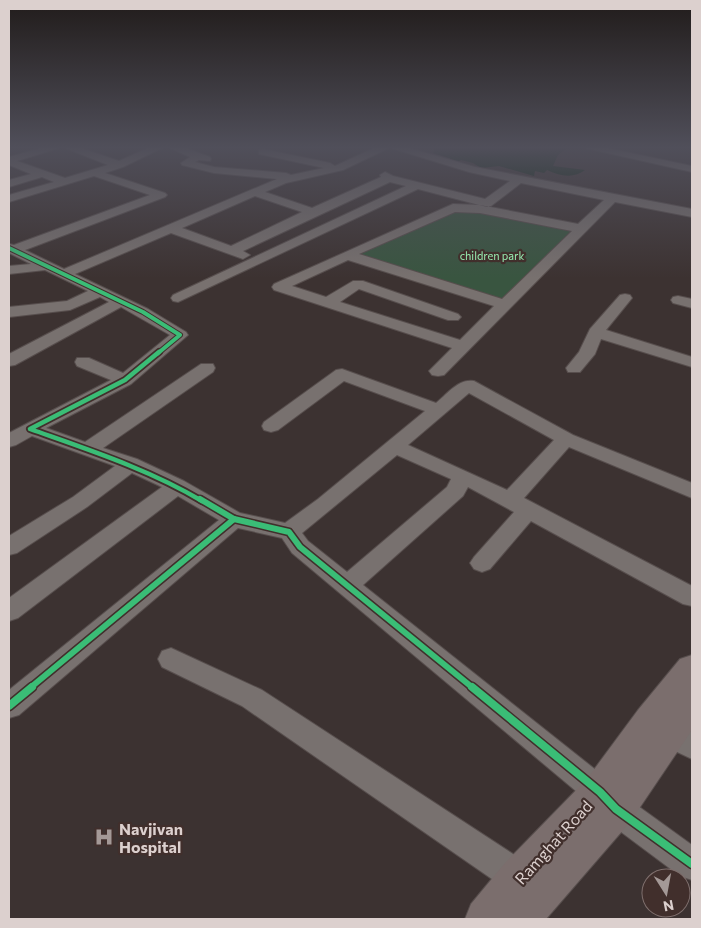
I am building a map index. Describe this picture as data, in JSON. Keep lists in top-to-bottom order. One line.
{"streets":{"main road":["Ramghat Road"]},"parks":["children park"],"places":{"hospital":["Navjivan Hospital"]},"north":"bottom"}
